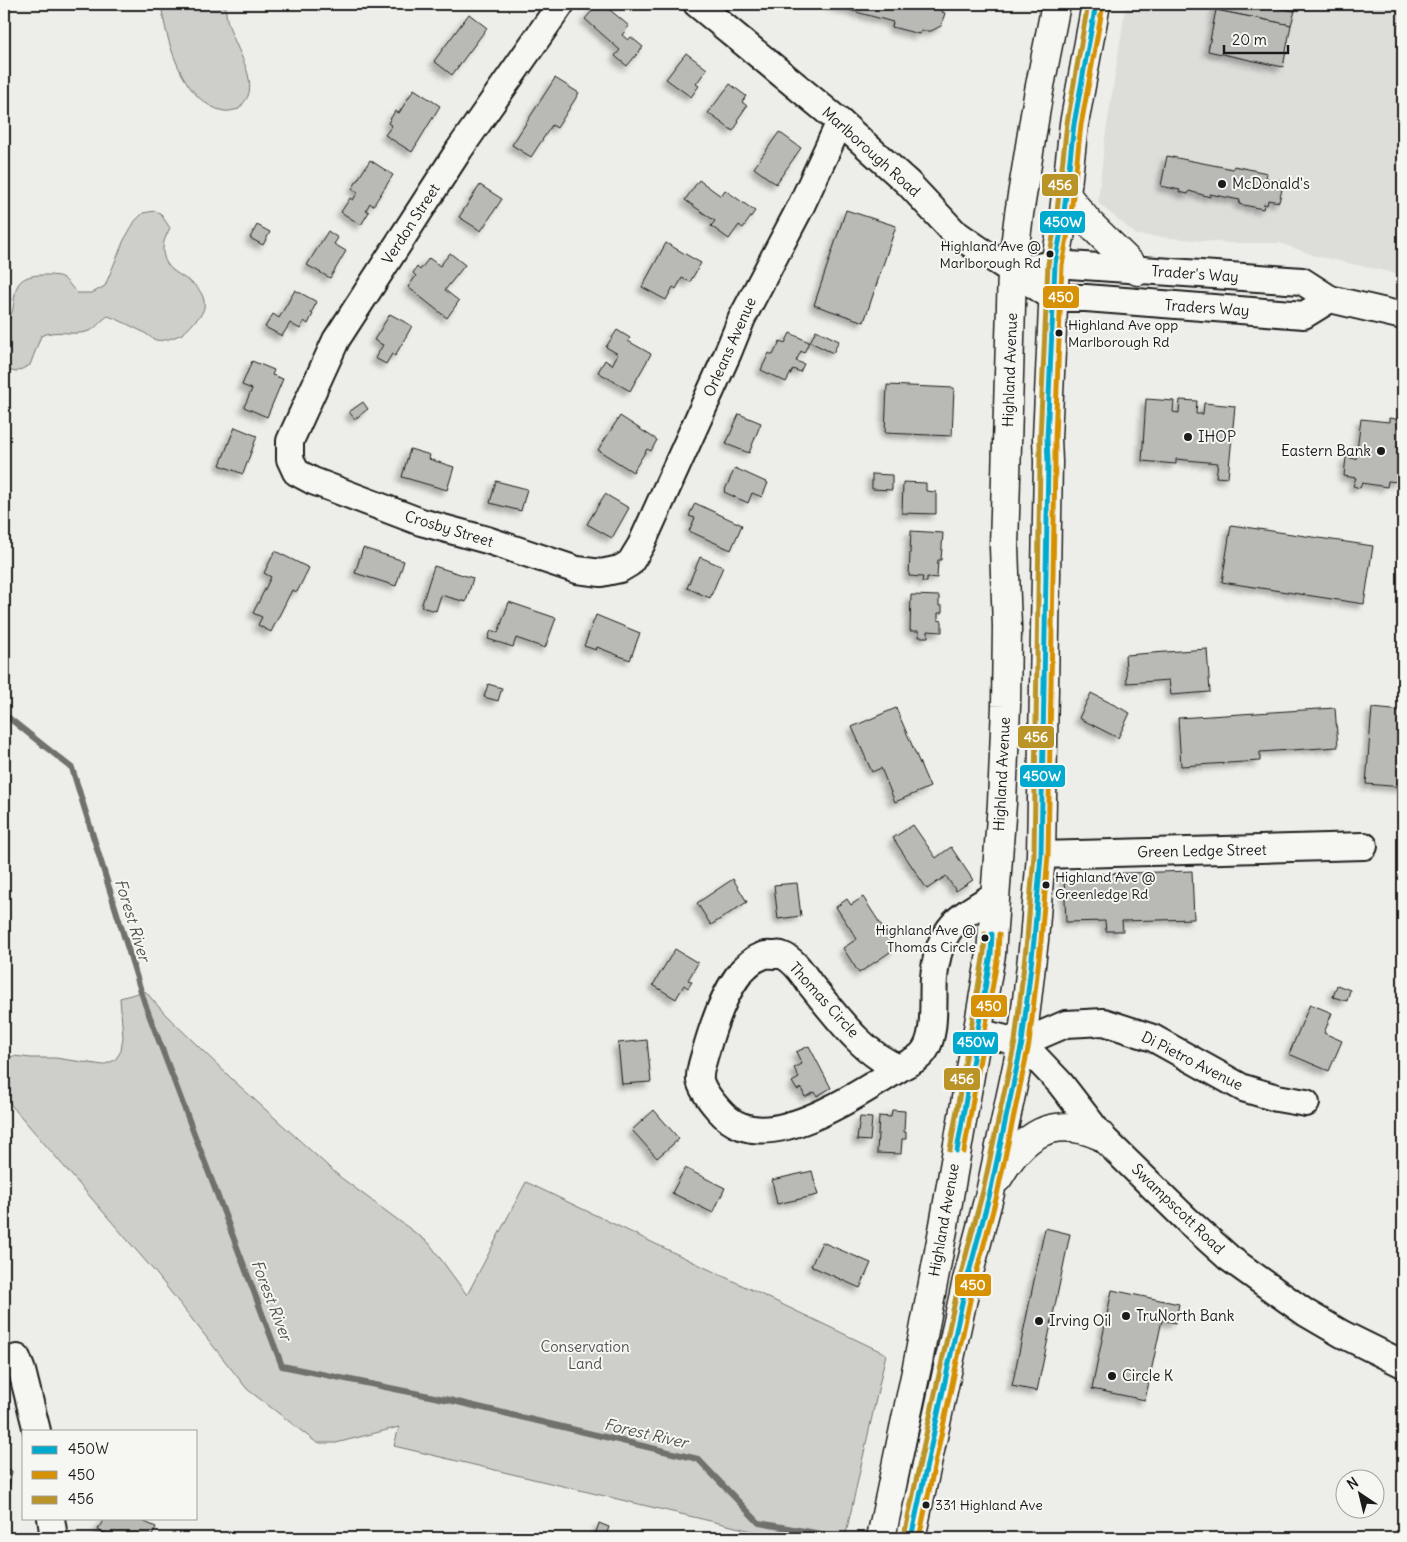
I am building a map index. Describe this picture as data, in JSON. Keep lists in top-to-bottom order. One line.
{"streets":{"main road":["Highland Avenue"],"street":["Marlborough Road","Verdon Street","Trader's Way","Traders Way","Orleans Avenue","Crosby Street","Green Ledge Street","Thomas Circle","Di Pietro Avenue","Swampscott Road"]},"crossings":[["Marlborough Road","Orleans Avenue"],["Marlborough Road","Highland Avenue"],["Verdon Street","Crosby Street"],["Trader's Way","Traders Way"],["Orleans Avenue","Crosby Street"],["Highland Avenue","Thomas Circle"],["Di Pietro Avenue","Swampscott Road"]],"water":["Forest River"],"parks":["Conservation Land"],"places":["McDonald's","Highland Ave @ Marlborough Rd","Highland Ave opp Marlborough Rd","IHOP","Eastern Bank","Highland Ave @ Greenledge Rd","Highland Ave @ Thomas Circle","TruNorth Bank","Irving Oil","Circle K","331 Highland Ave"],"lines":["transit line 450W","transit line 456","transit line 450"],"legend":["450W","450","456"],"scale_bar":"20 m","north":"top left"}
